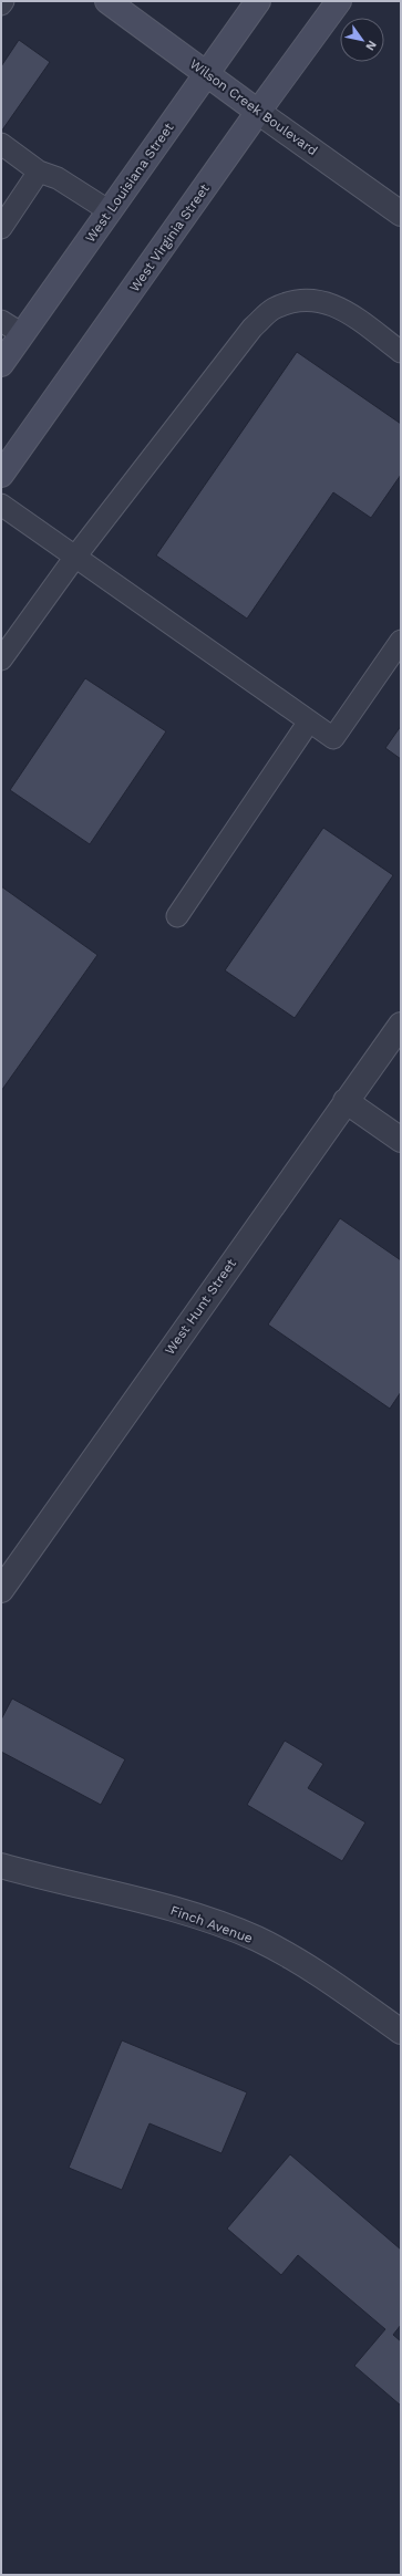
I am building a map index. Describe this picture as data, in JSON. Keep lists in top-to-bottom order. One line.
{"streets":{"main road":["Wilson Creek Boulevard","West Louisiana Street","West Virginia Street"],"street":["West Hunt Street","Finch Avenue"]},"crossings":[["Wilson Creek Boulevard","West Louisiana Street"],["Wilson Creek Boulevard","West Virginia Street"]],"north":"bottom right"}
